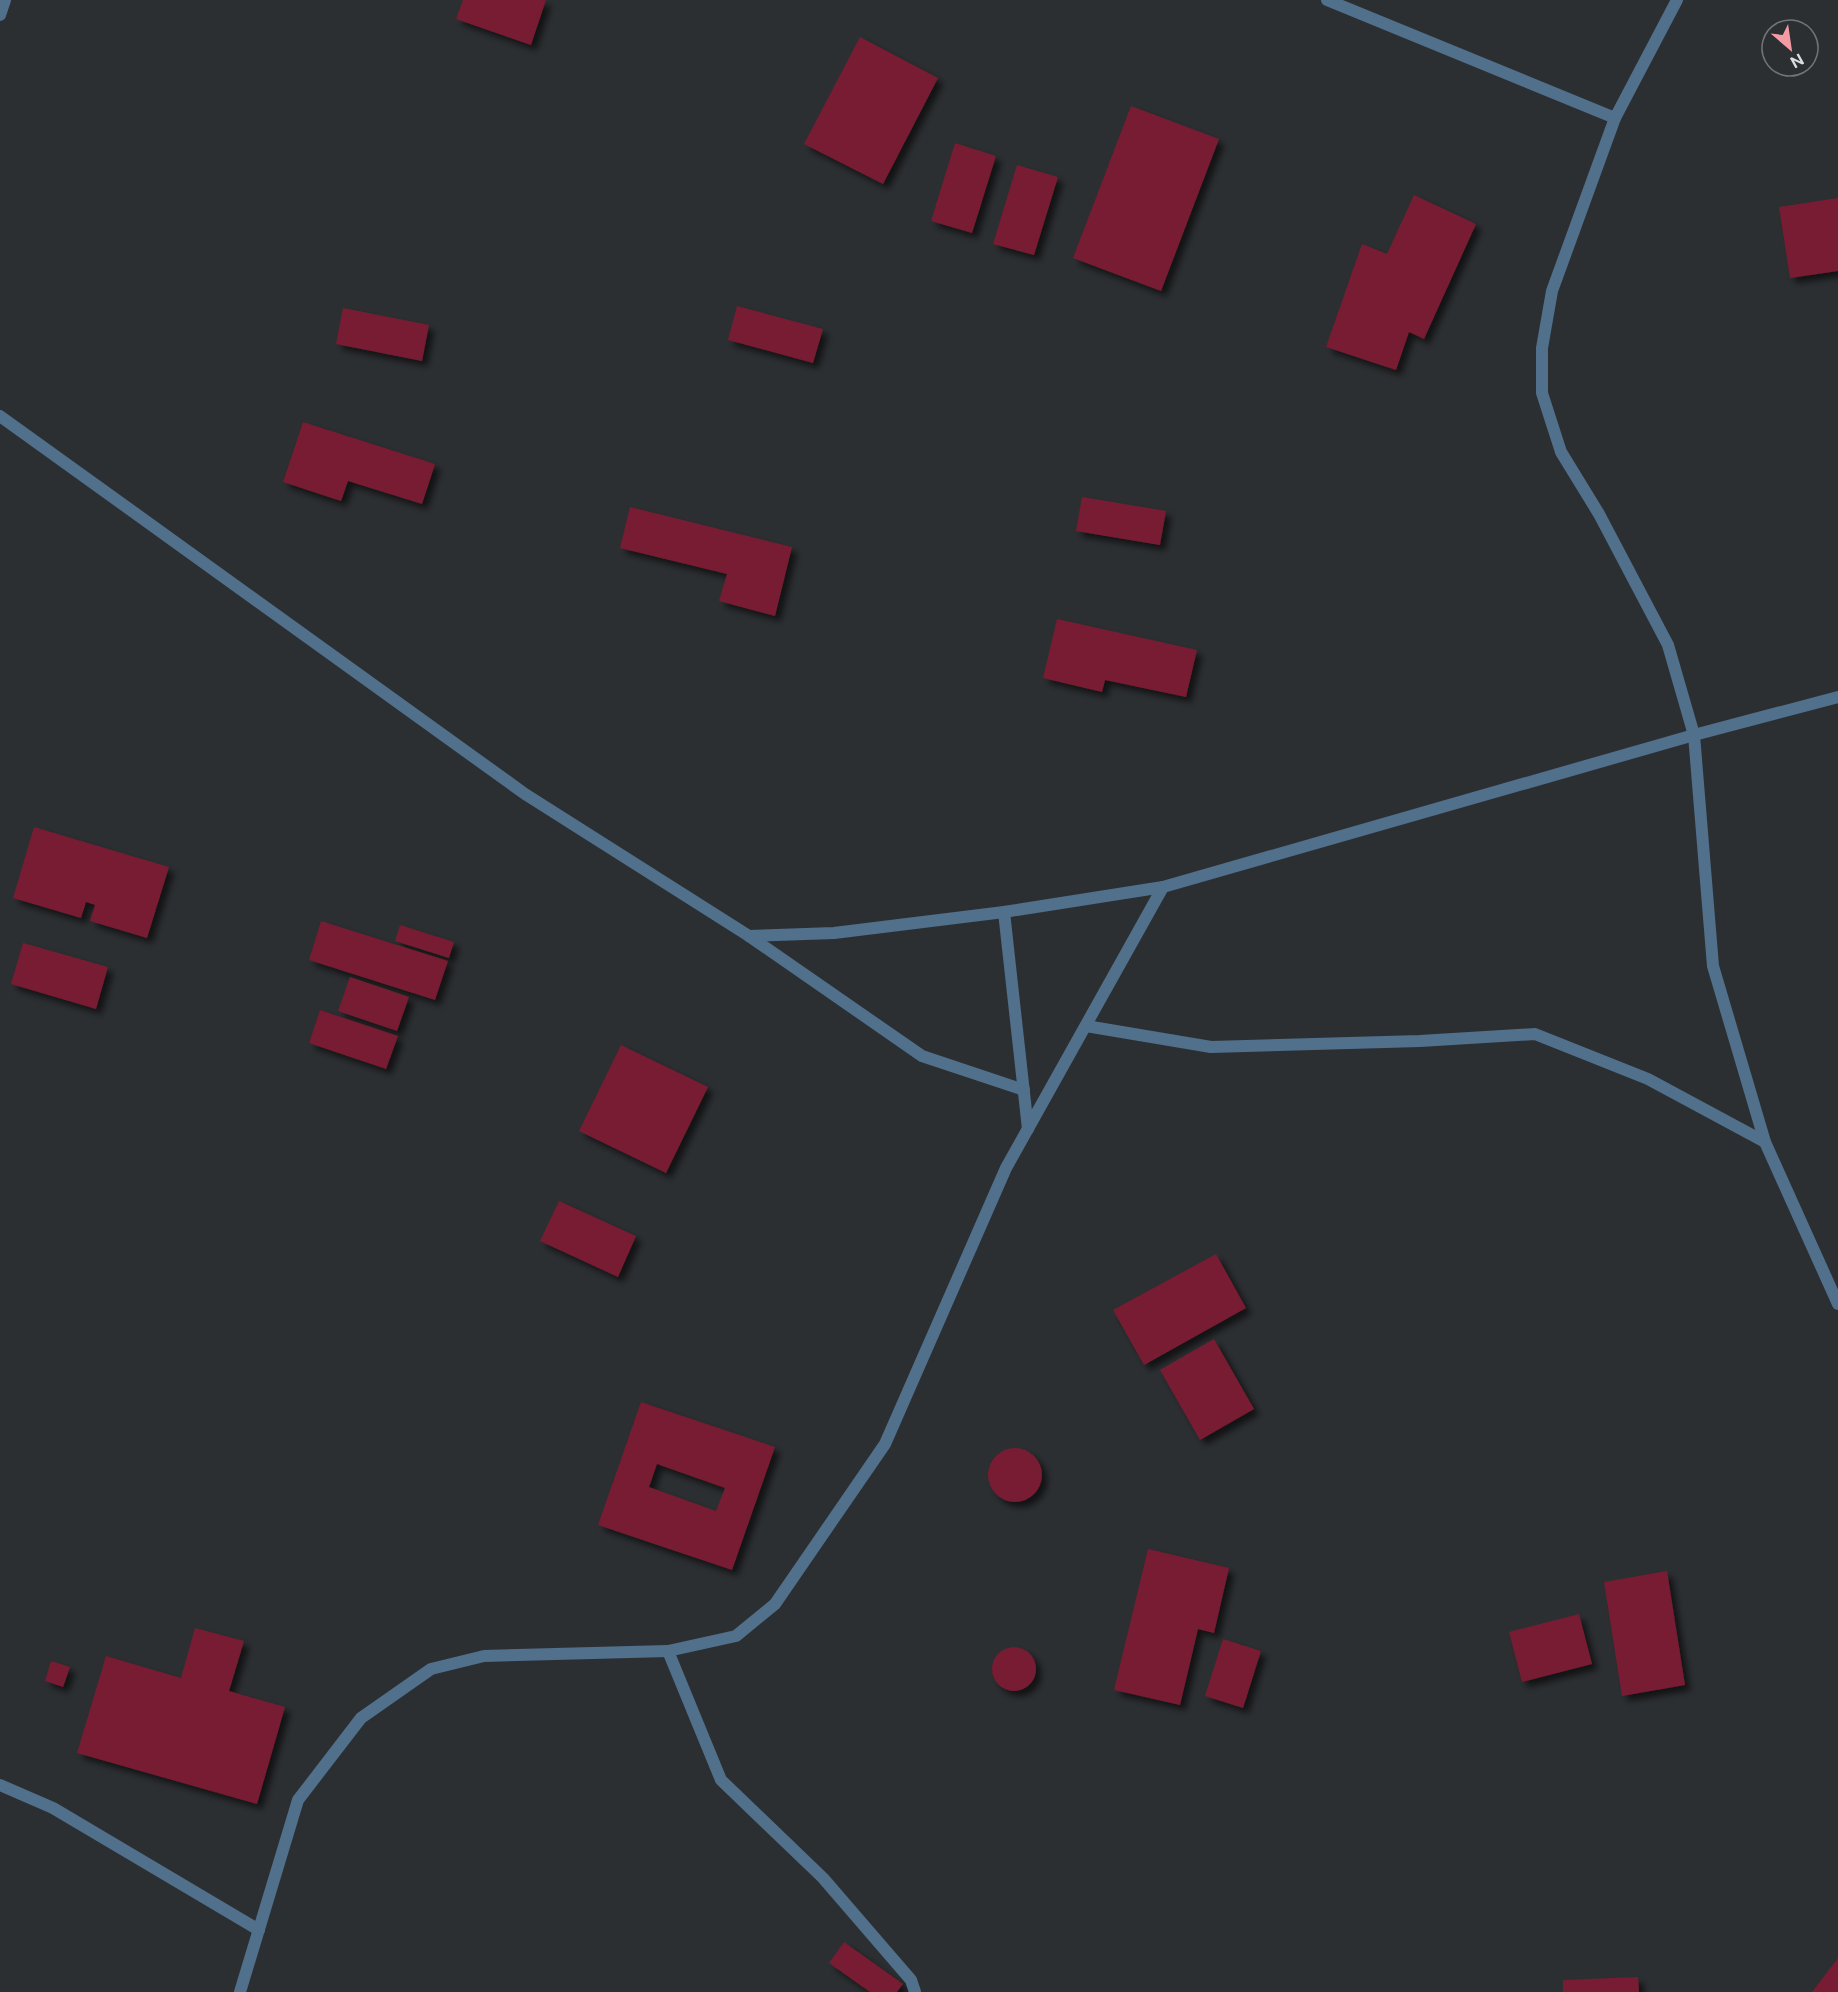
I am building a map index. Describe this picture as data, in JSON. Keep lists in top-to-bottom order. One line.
{"north":"bottom right"}
